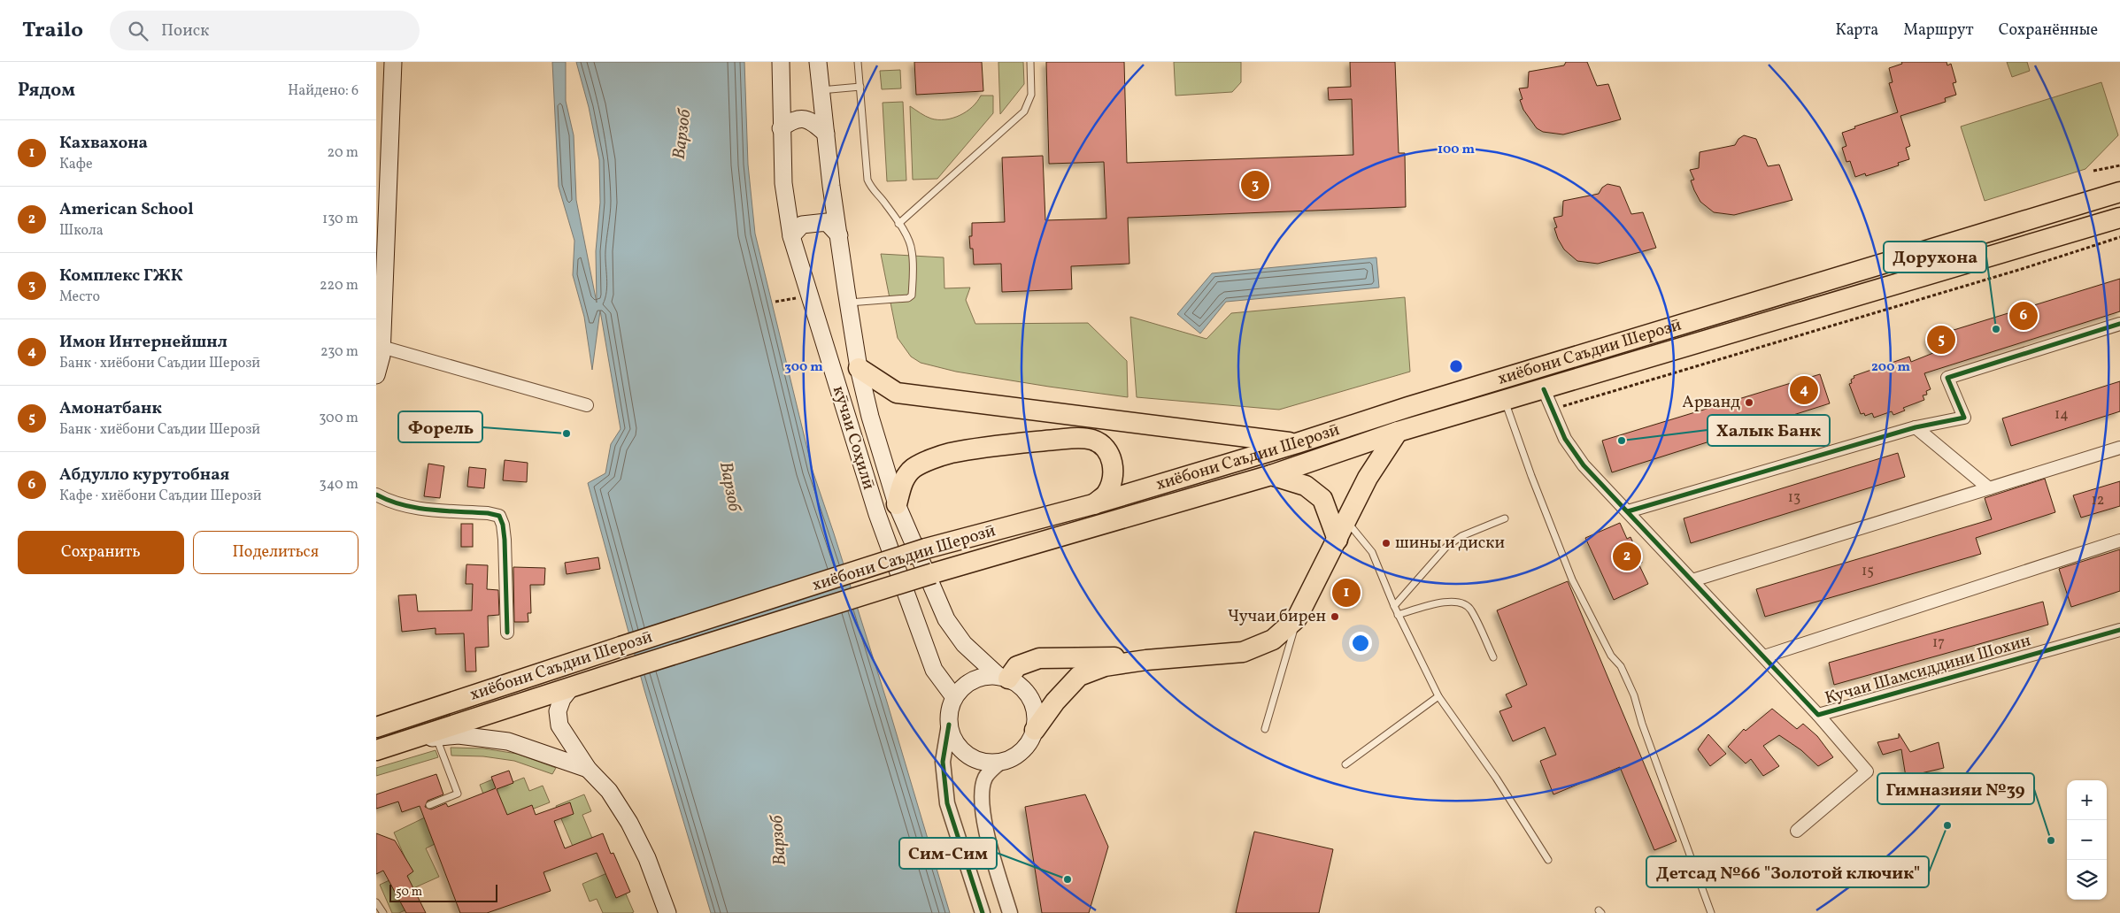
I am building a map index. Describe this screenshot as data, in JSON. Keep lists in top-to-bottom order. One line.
{"streets":{"highway":["хиёбони Саъдии Шерозӣ"],"main road":["кӯчаи Соҳилӣ"],"street":["Кучаи Шамсиддини Шохин"]},"crossings":[["хиёбони Саъдии Шерозӣ","Кучаи Шамсиддини Шохин"]],"water":["Варзоб"],"places":["Дорухона","Арванд","Форель","Халык Банк","шины и диски","Чучаи бирен","Детсад №66 \"Золотой ключик\"","Гимназияи №39","Сим-Сим"],"house_numbers":["14","13","12","15","17"],"scale_bar":"50 m","page":{"header":"Trailo","search":"Поиск","nav":["Карта","Маршрут","Сохранённые"],"heading":["Рядом","Найдено: 6"],"list":[{"mark":"1","name":"Кахвахона","note":"Кафе","value":"20 m"},{"mark":"2","name":"American School","note":"Школа","value":"130 m"},{"mark":"3","name":"Комплекс ГЖК","note":"Место","value":"220 m"},{"mark":"4","name":"Имон Интернейшнл","note":"Банк · хиёбони Саъдии Шерозӣ","value":"230 m"},{"mark":"5","name":"Амонатбанк","note":"Банк · хиёбони Саъдии Шерозӣ","value":"300 m"},{"mark":"6","name":"Абдулло курутобная","note":"Кафе · хиёбони Саъдии Шерозӣ","value":"340 m"}],"pins":["3","6","5","4","2","1"],"buttons":["Сохранить","Поделиться"],"map_buttons":["+","−"],"scale":"50 m"},"rings":["100 m","200 m","300 m"]}
